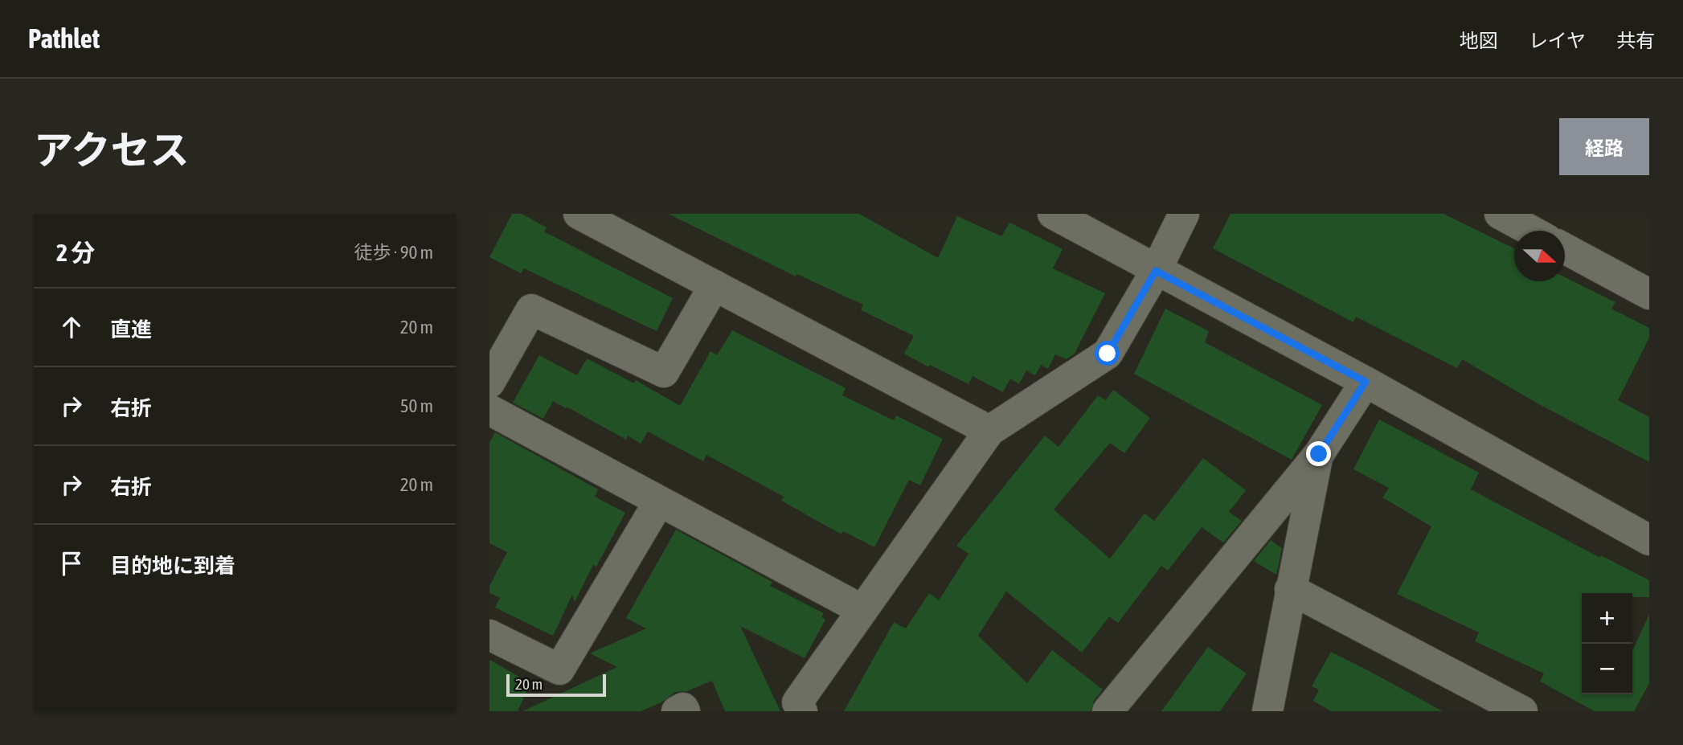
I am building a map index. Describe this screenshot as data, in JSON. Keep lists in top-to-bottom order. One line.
{"scale_bar":"20 m","north":"right","page":{"header":"Pathlet","nav":["地図","レイヤ","共有"],"title":"アクセス","buttons":"経路","heading":["2 分","徒歩 · 90 m"],"list":[["直進","20 m"],["右折","50 m"],["右折","20 m"],"目的地に到着"],"map_buttons":["+","−"],"scale":"20 m"}}
